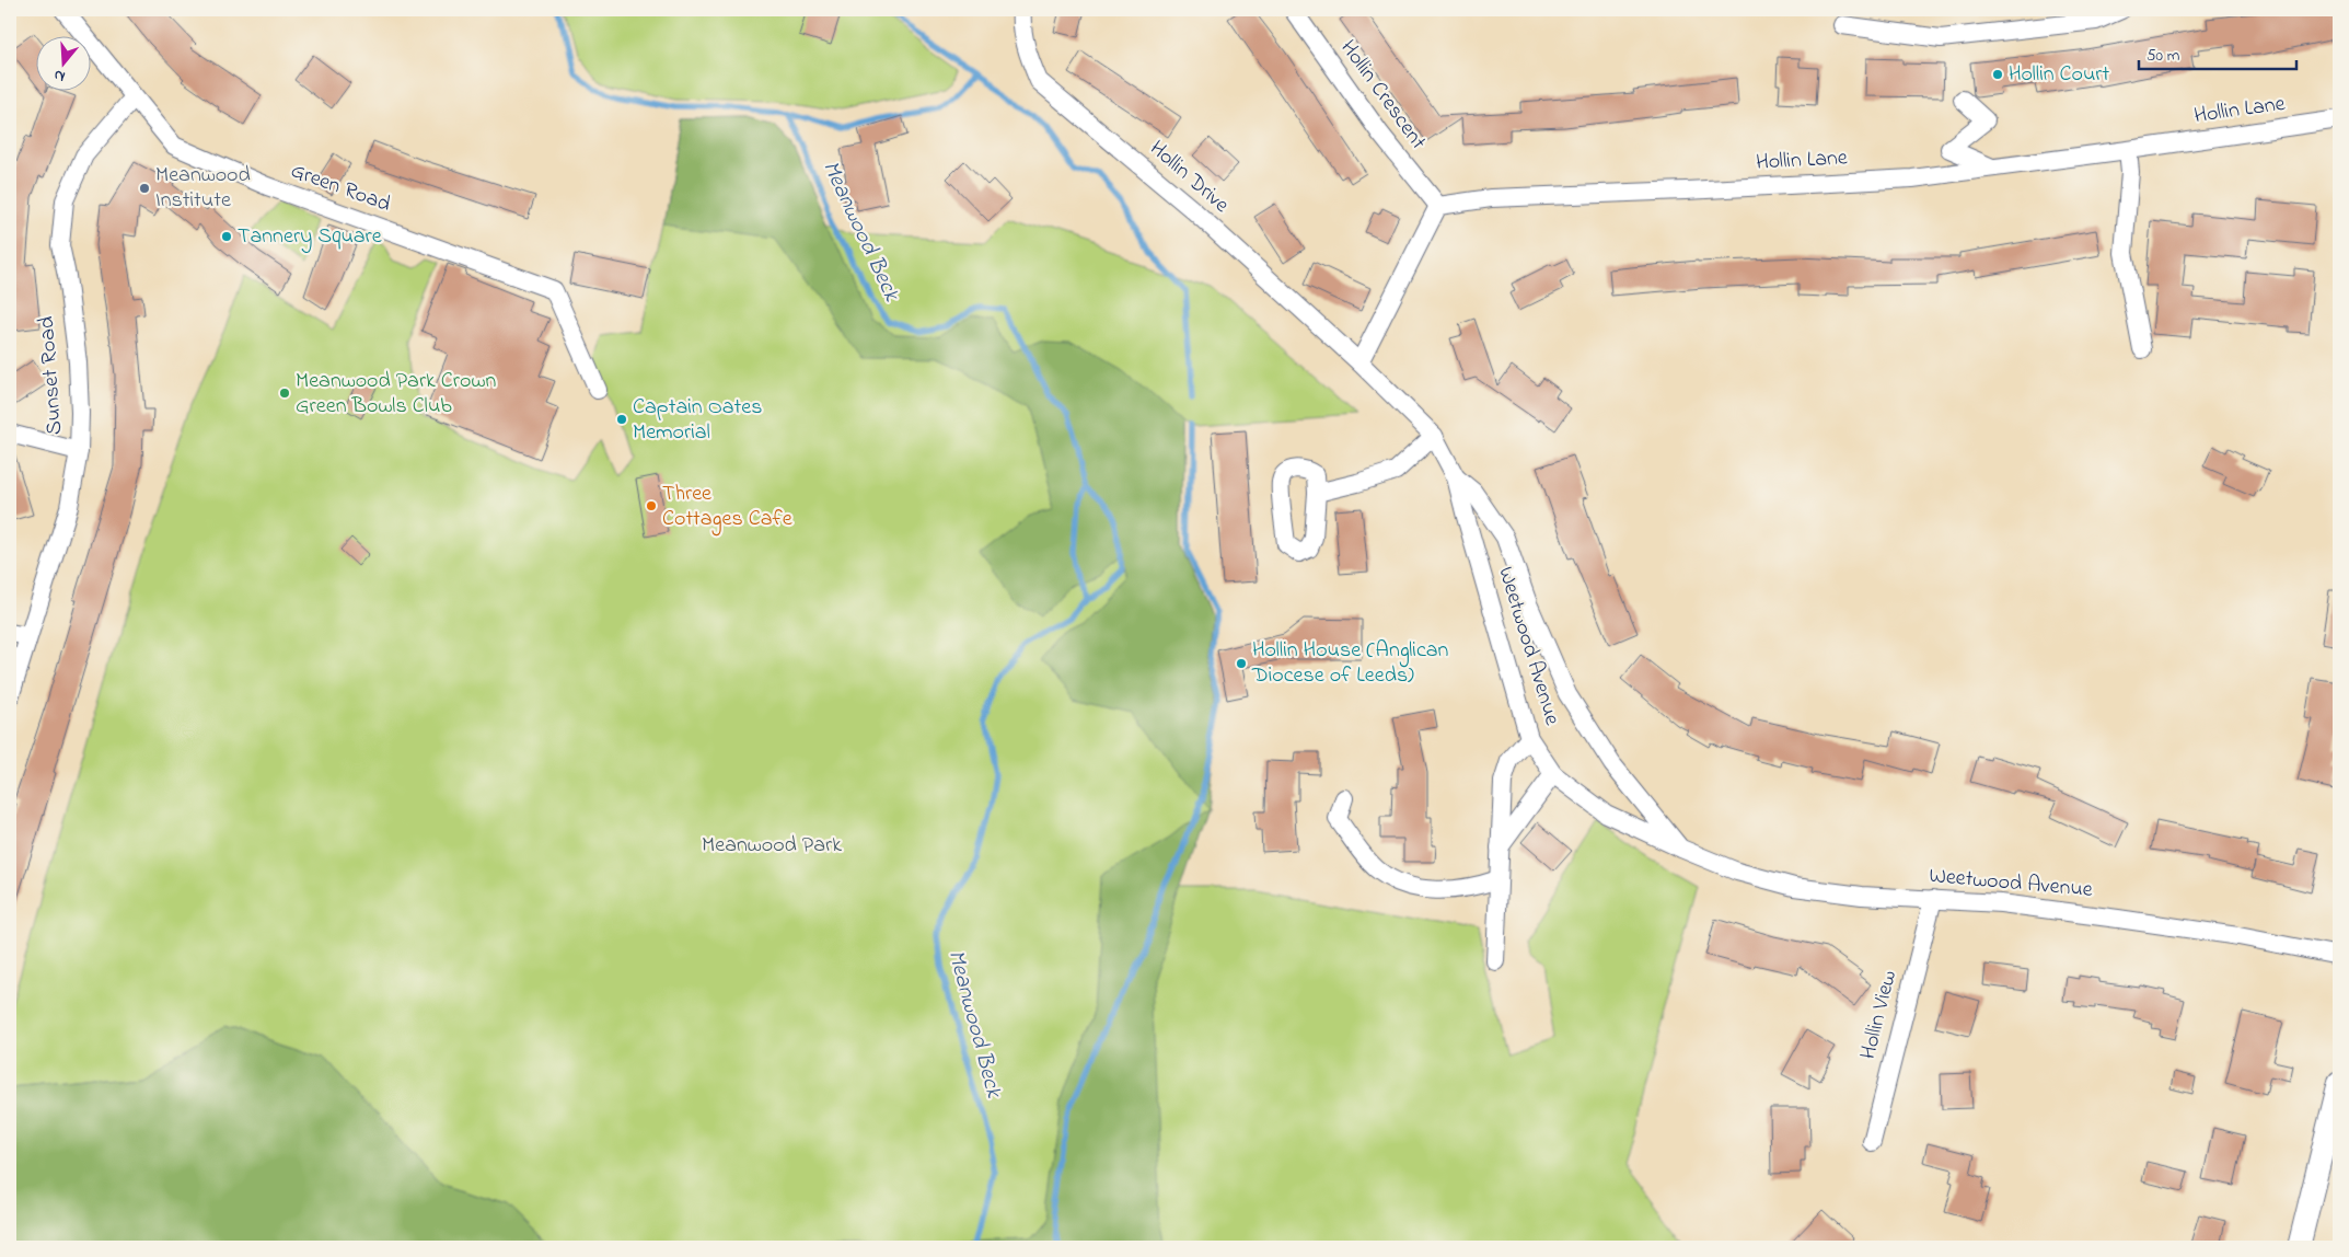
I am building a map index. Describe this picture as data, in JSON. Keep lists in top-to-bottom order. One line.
{"streets":{"street":["Hollin Crescent","Hollin Lane","Hollin Drive","Green Road","Sunset Road","Weetwood Avenue","Hollin View"]},"crossings":[["Hollin Crescent","Hollin Lane"],["Hollin Drive","Weetwood Avenue"],["Green Road","Sunset Road"],["Weetwood Avenue","Hollin View"]],"water":["Meanwood Beck"],"parks":["Meanwood Park"],"places":["Hollin Court","Meanwood Institute","Tannery Square","Meanwood Park Crown Green Bowls Club","Captain Oates Memorial","Three Cottages Cafe","Hollin House (Anglican Diocese of Leeds)"],"scale_bar":"50 m","north":"bottom"}
